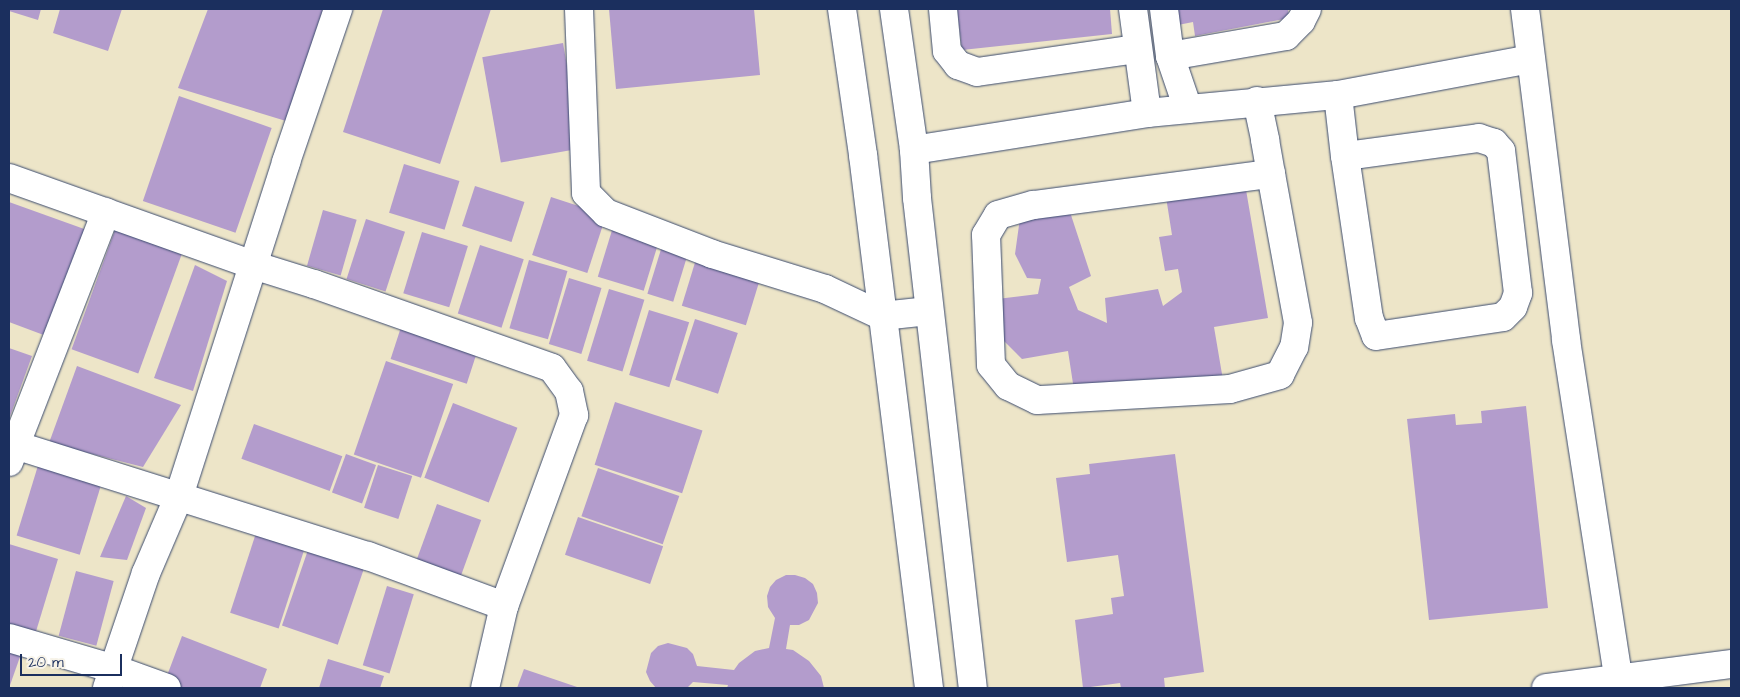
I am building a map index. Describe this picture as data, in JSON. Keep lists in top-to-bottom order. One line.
{"scale_bar":"20 m"}
